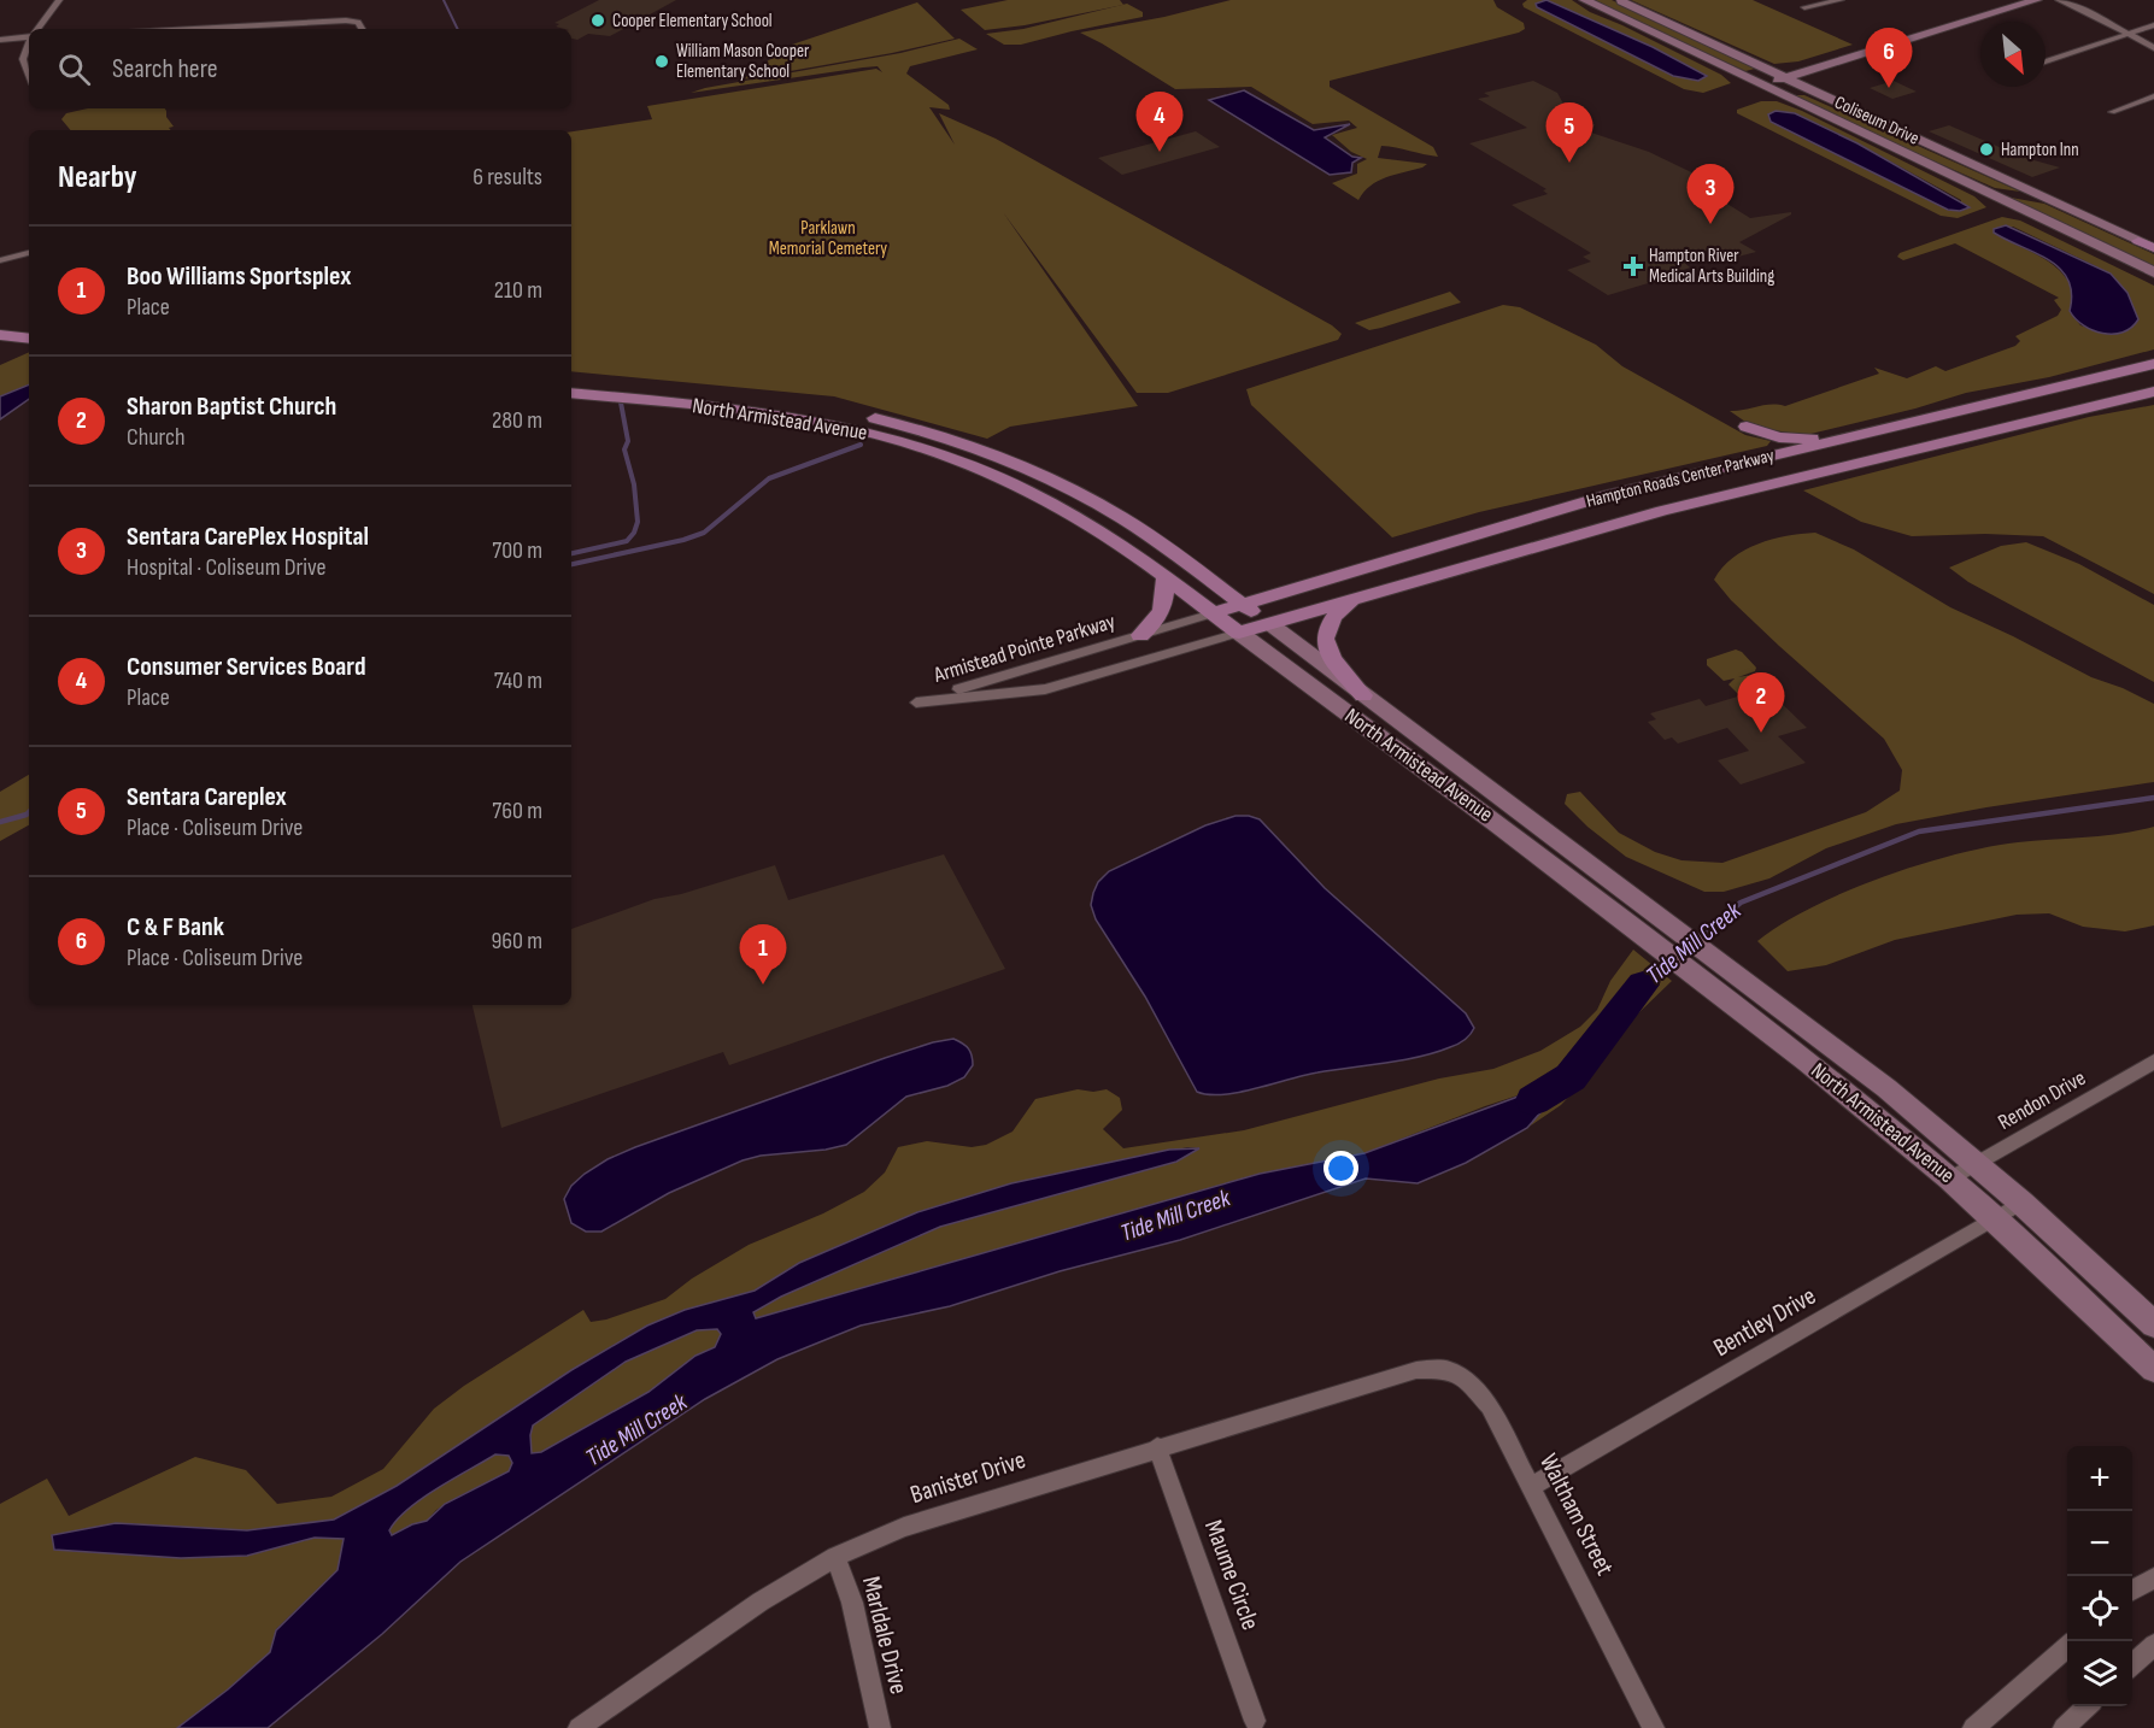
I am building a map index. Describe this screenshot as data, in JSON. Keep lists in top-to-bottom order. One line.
{"streets":{"main road":["North Armistead Avenue","Hampton Roads Center Parkway"],"street":["Coliseum Drive","Armistead Pointe Parkway","Rendon Drive","Bentley Drive","Banister Drive","Waltham Street","Maume Circle","Marldale Drive"]},"crossings":[["North Armistead Avenue","Hampton Roads Center Parkway"],["North Armistead Avenue","Armistead Pointe Parkway"],["North Armistead Avenue","Rendon Drive"],["North Armistead Avenue","Bentley Drive"],["Hampton Roads Center Parkway","Armistead Pointe Parkway"],["Bentley Drive","Waltham Street"],["Banister Drive","Waltham Street"],["Banister Drive","Maume Circle"],["Banister Drive","Marldale Drive"]],"water":["Tide Mill Creek"],"parks":["Parklawn Memorial Cemetery"],"places":{"other":["Cooper Elementary School","William Mason Cooper Elementary School","Hampton Inn"],"health":["Hampton River Medical Arts Building"]},"north":"bottom right","page":{"pins":["6","4","5","3","2","1"],"search":"Search here","heading":["Nearby","6 results"],"list":[{"mark":"1","name":"Boo Williams Sportsplex","note":"Place","value":"210 m"},{"mark":"2","name":"Sharon Baptist Church","note":"Church","value":"280 m"},{"mark":"3","name":"Sentara CarePlex Hospital","note":"Hospital · Coliseum Drive","value":"700 m"},{"mark":"4","name":"Consumer Services Board","note":"Place","value":"740 m"},{"mark":"5","name":"Sentara Careplex","note":"Place · Coliseum Drive","value":"760 m"},{"mark":"6","name":"C & F Bank","note":"Place · Coliseum Drive","value":"960 m"}],"map_buttons":["+","−"]}}
